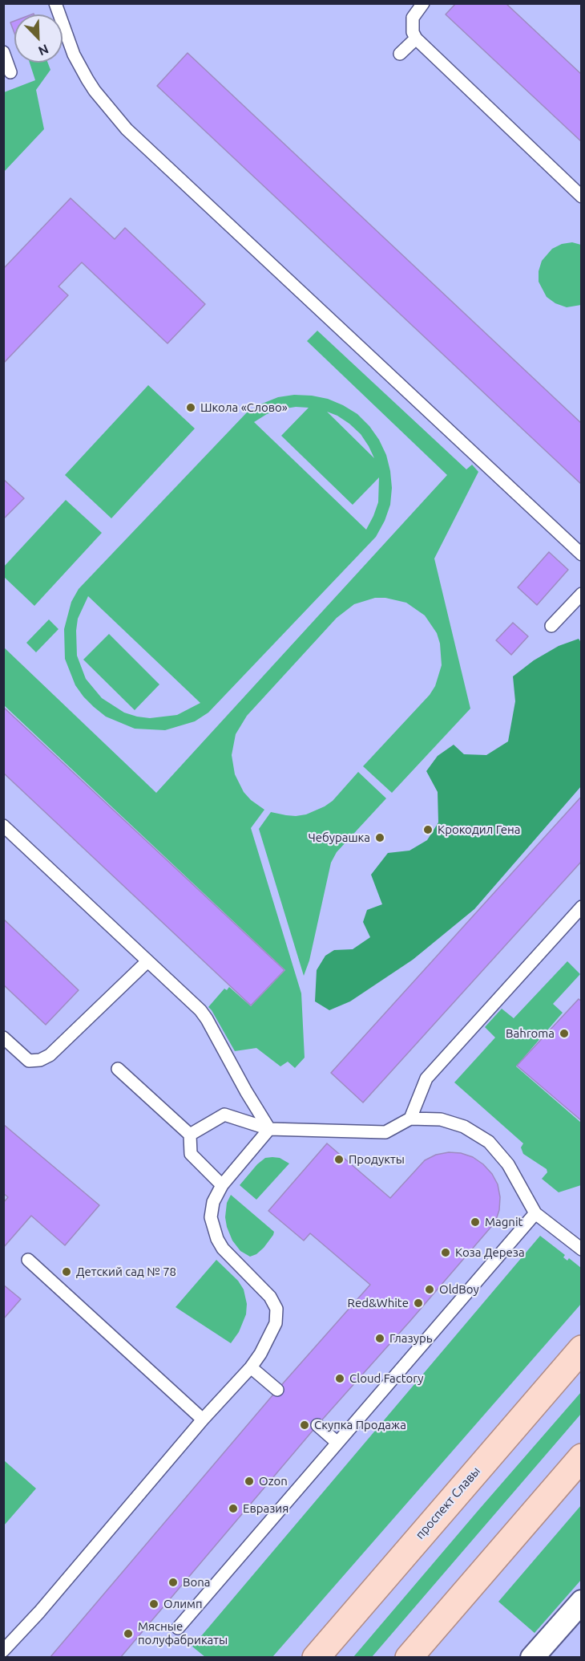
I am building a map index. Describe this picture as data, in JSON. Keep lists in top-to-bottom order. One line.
{"streets":{"main road":["проспект Славы"]},"places":["Школа «Слово»","Крокодил Гена","Чебурашка","Bahroma","Продукты","Magnit","Коза Дереза","Детский сад № 78","OldBoy","Red&White","Глазурь","Cloud Factory","Скупка Продажа","Ozon","Евразия","Bona","Олимп","Мясные полуфабрикаты"],"north":"bottom right"}
